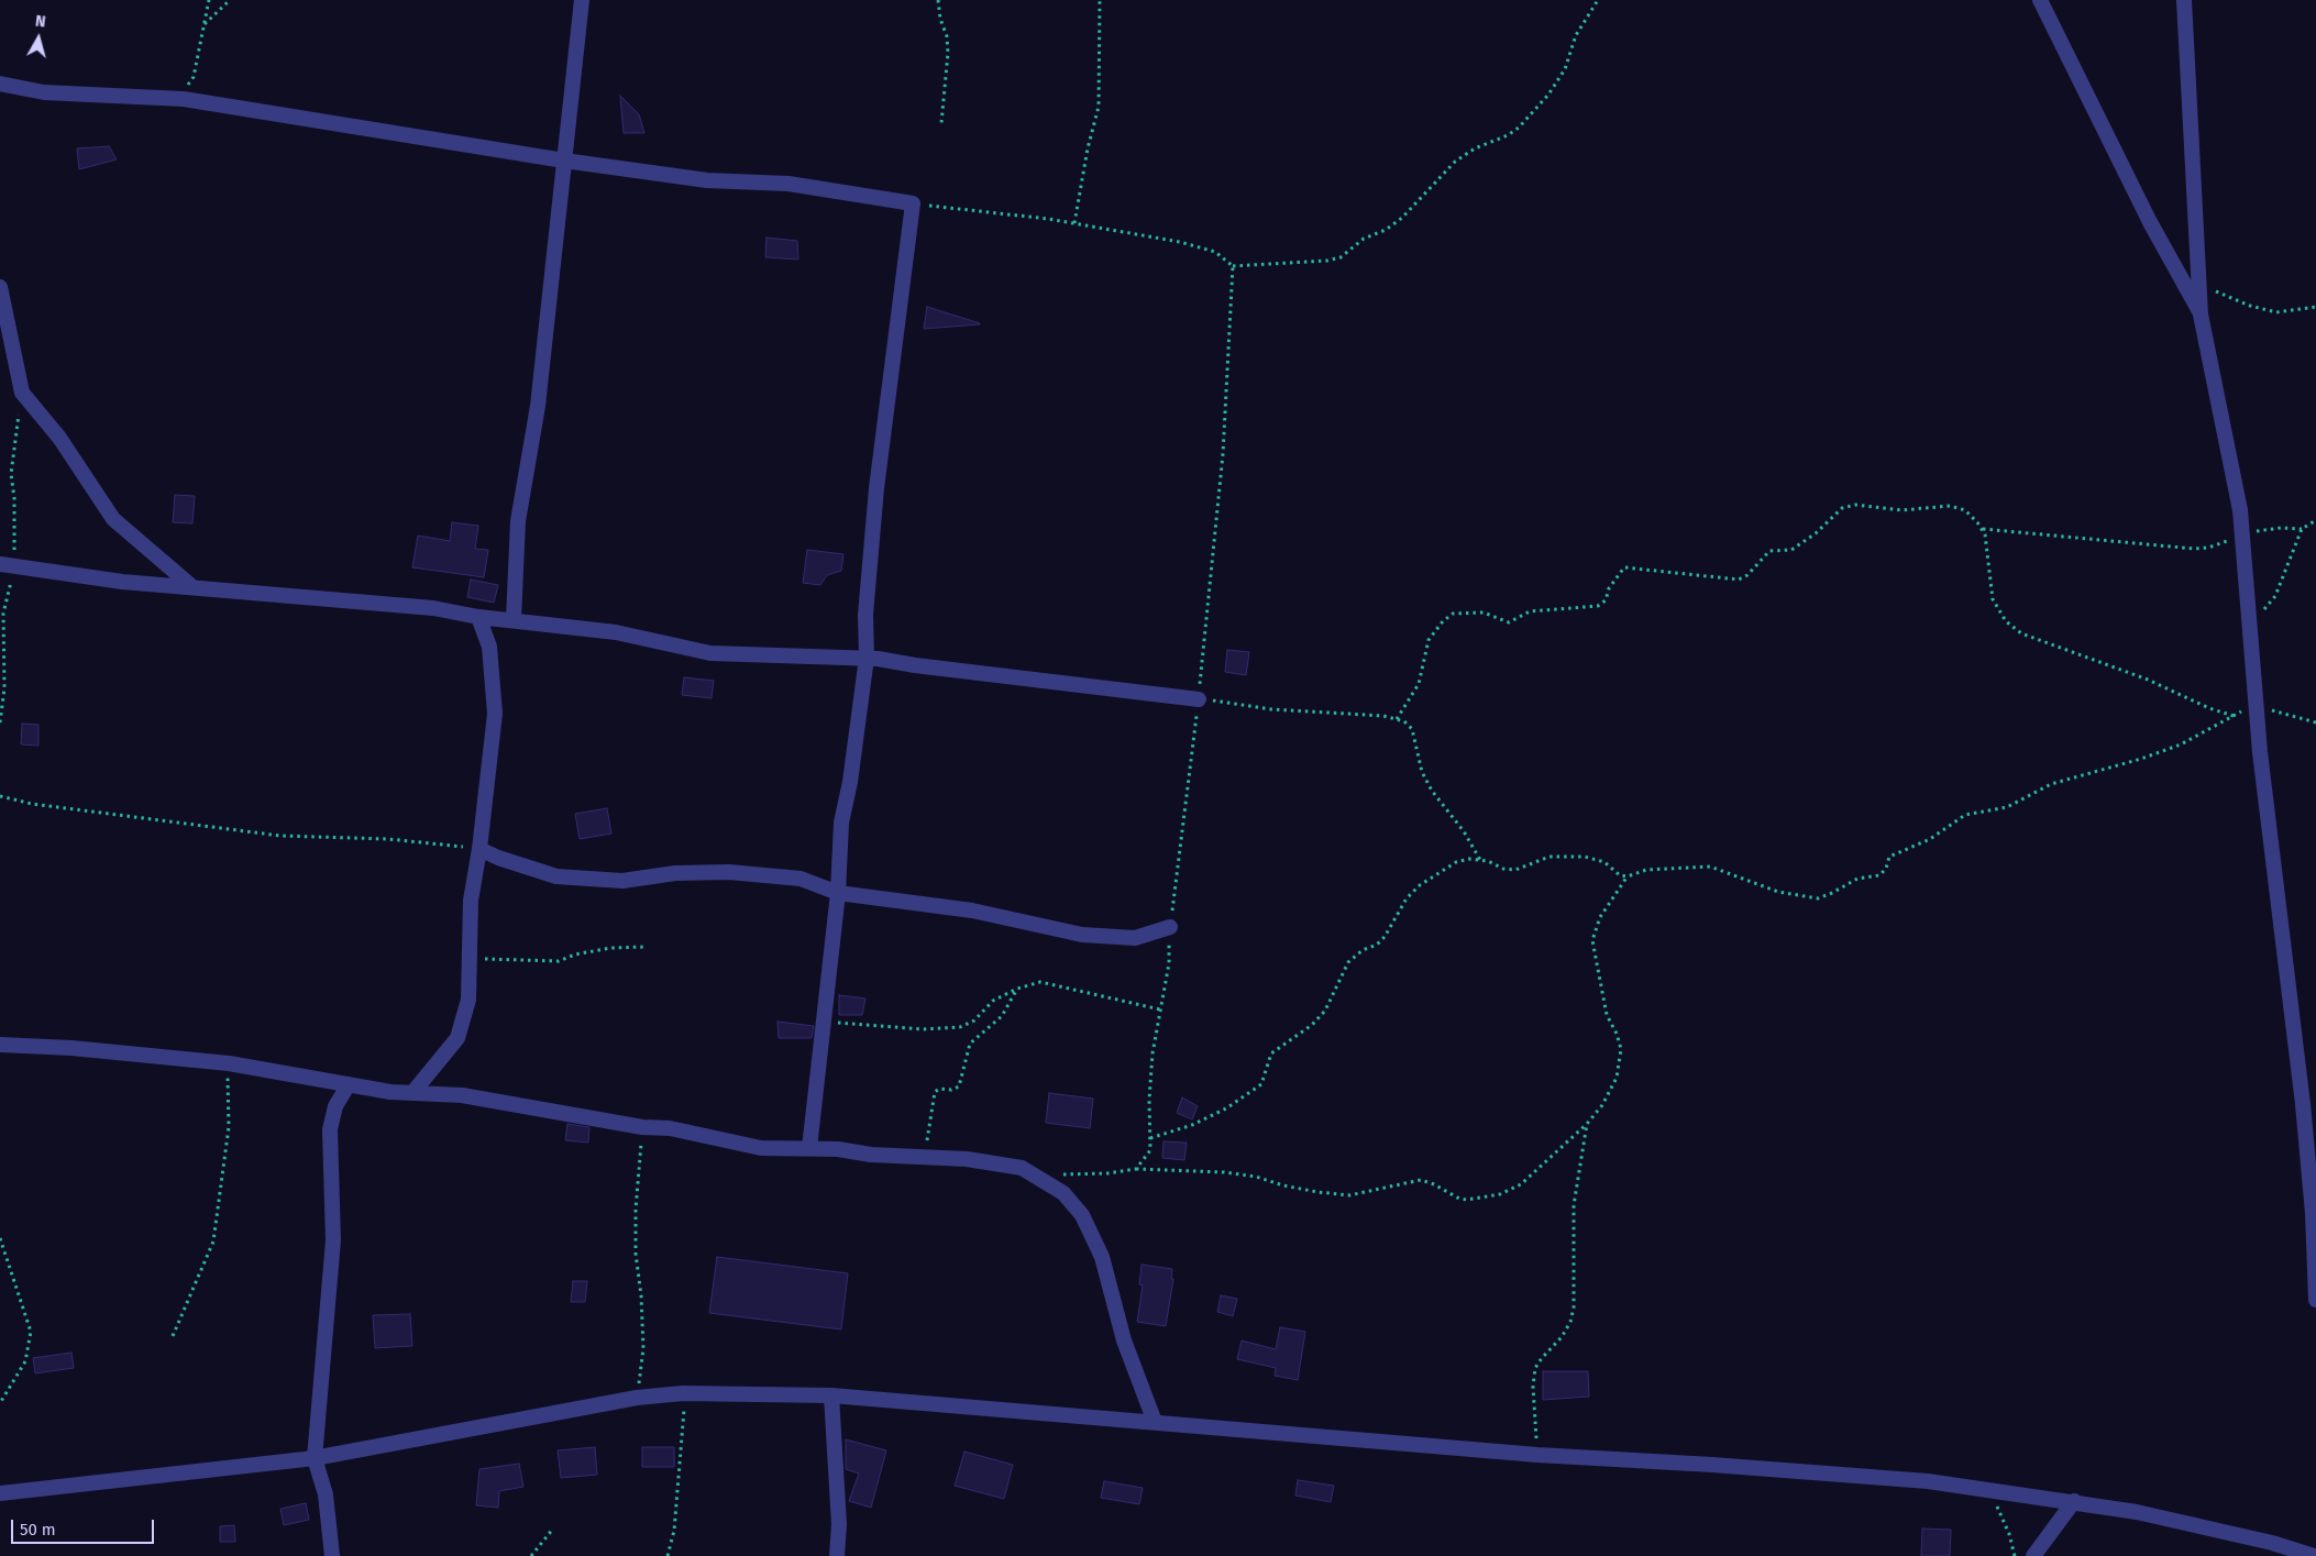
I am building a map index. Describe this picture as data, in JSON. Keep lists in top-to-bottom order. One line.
{"scale_bar":"50 m","north":"top"}
